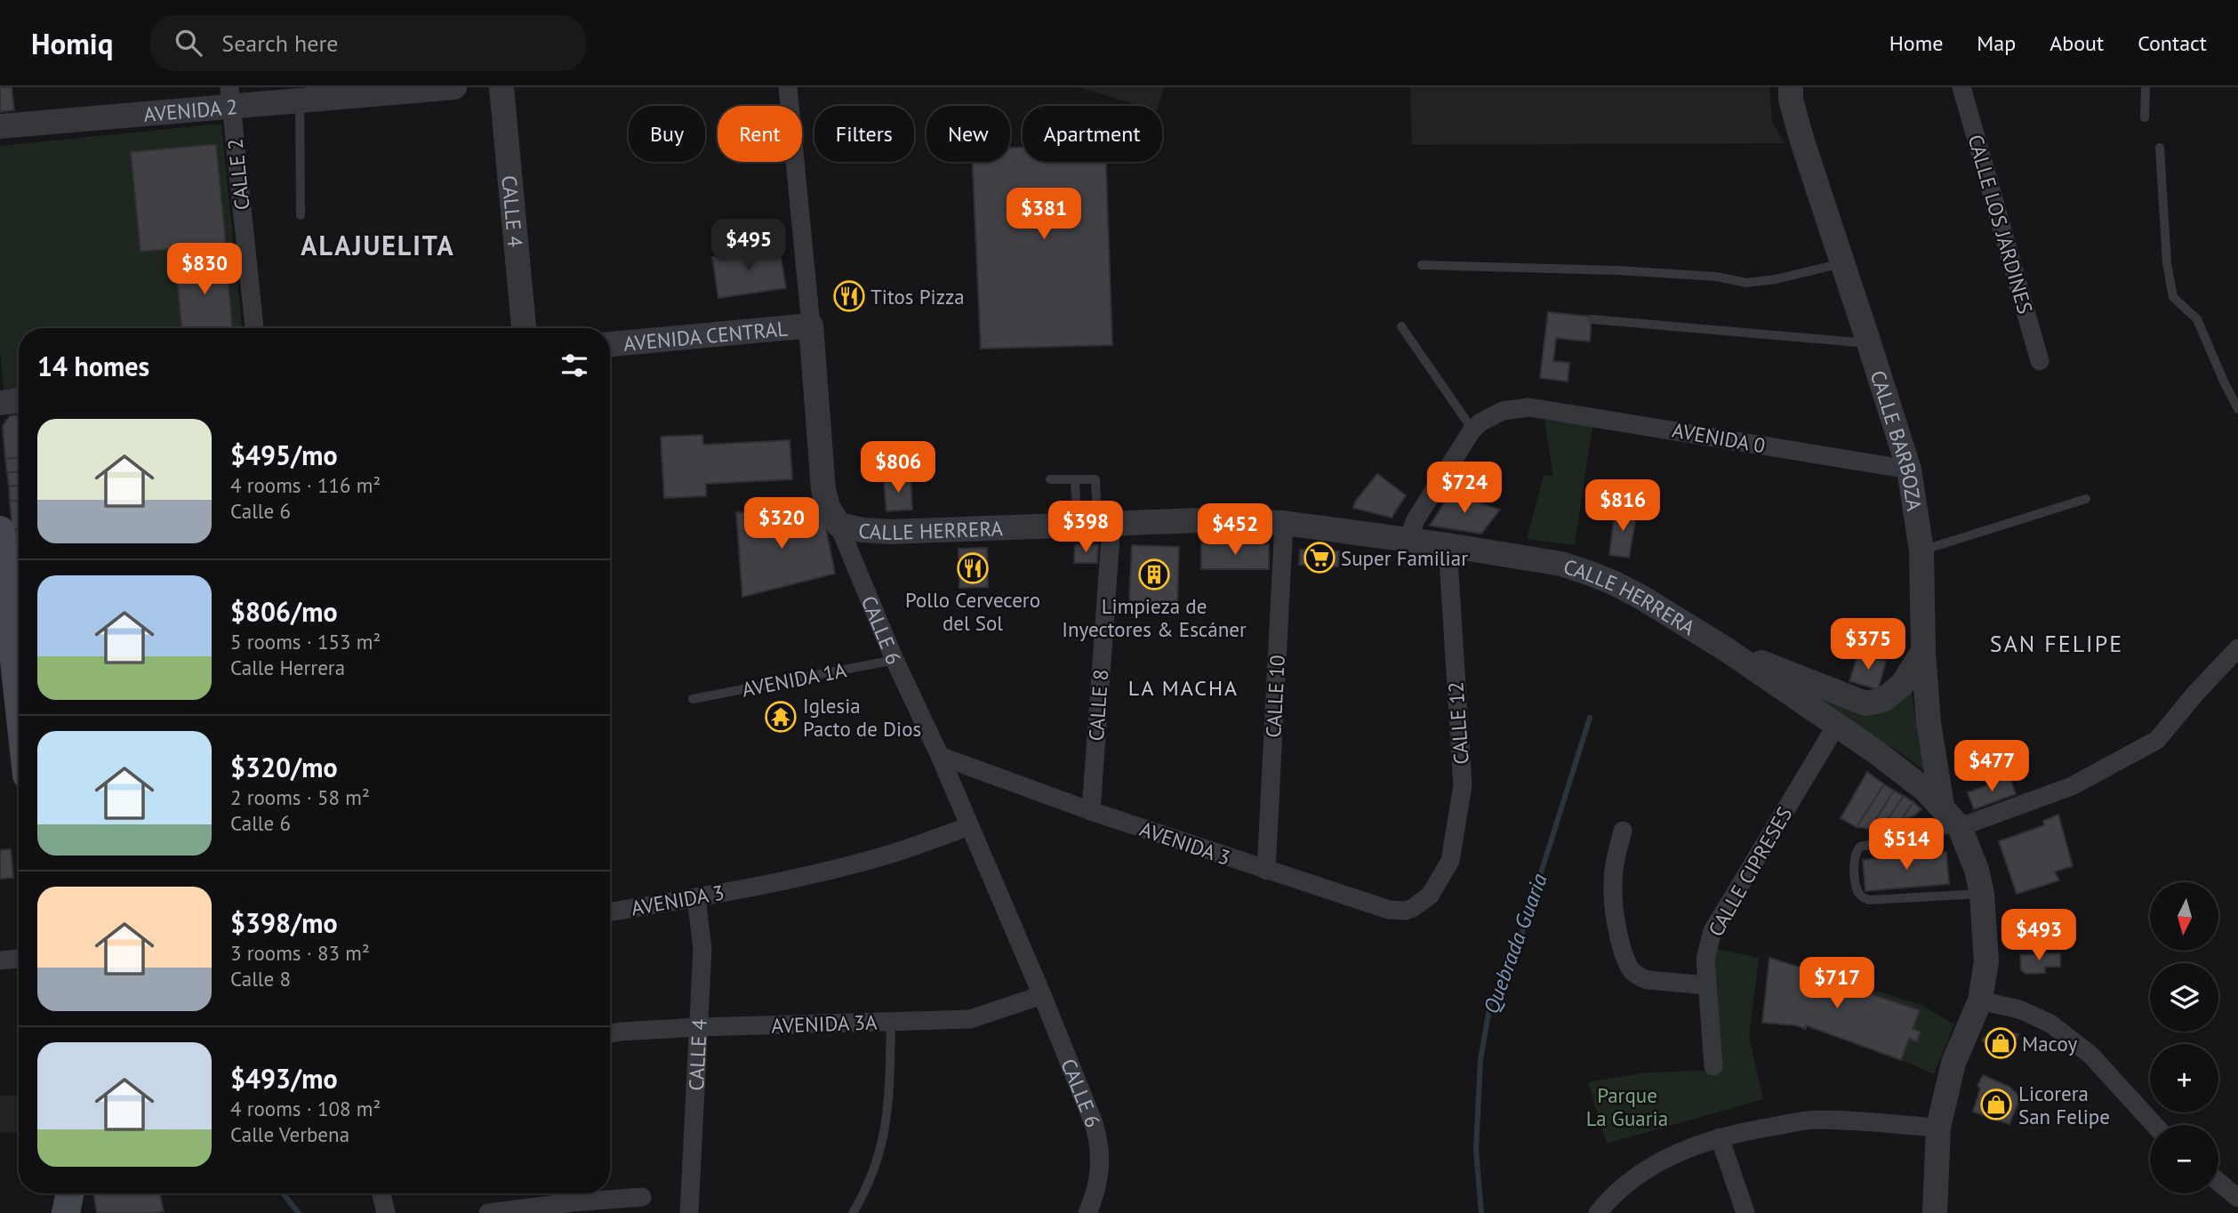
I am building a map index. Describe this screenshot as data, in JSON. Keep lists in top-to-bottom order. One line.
{"streets":{"street":["AVENIDA 2","CALLE 2","CALLE 4","CALLE LOS JARDINES","AVENIDA CENTRAL","AVENIDA 0","CALLE BARBOZA","CALLE HERRERA","CALLE 6","CALLE 10","CALLE 8","CALLE 12","AVENIDA 3","CALLE CIPRESES","AVENIDA 3A"],"lane":["AVENIDA 1A"]},"crossings":[["AVENIDA 2","CALLE 2"],["CALLE 4","AVENIDA 3"],["CALLE 4","AVENIDA 3A"],["AVENIDA CENTRAL","CALLE 6"],["AVENIDA 0","CALLE BARBOZA"],["CALLE BARBOZA","CALLE HERRERA"],["CALLE HERRERA","CALLE 6"],["CALLE HERRERA","CALLE 10"],["CALLE HERRERA","CALLE 8"],["CALLE HERRERA","CALLE 12"],["CALLE HERRERA","CALLE CIPRESES"],["CALLE 6","AVENIDA 1A"],["CALLE 6","AVENIDA 3"],["CALLE 6","AVENIDA 3A"],["CALLE 10","AVENIDA 3"],["CALLE 8","AVENIDA 3"],["CALLE 12","AVENIDA 3"]],"districts":["ALAJUELITA","SAN FELIPE","LA MACHA"],"water":["Quebrada Guaria"],"parks":["Parque La Guaria"],"places":{"restaurant":["Titos Pizza","Pollo Cervecero del Sol"],"supermarket":["Super Familiar"],"building":["Limpieza de Inyectores & Escáner"],"temple":["Iglesia Pacto de Dios"],"shop":["Macoy","Licorera San Felipe"]},"north":"bottom","page":{"header":"Homiq","search":"Search here","nav":["Home","Map","About","Contact"],"chip":["Buy","Rent","Filters","New","Apartment"],"price":["$381","$495","$830","$806","$724","$816","$320","$398","$452","$375","$477","$514","$493","$717"],"heading":"14 homes","list":[{"name":"$495/mo","note":"4 rooms · 116 m² · Calle 6"},{"name":"$806/mo","note":"5 rooms · 153 m² · Calle Herrera"},{"name":"$320/mo","note":"2 rooms · 58 m² · Calle 6"},{"name":"$398/mo","note":"3 rooms · 83 m² · Calle 8"},{"name":"$493/mo","note":"4 rooms · 108 m² · Calle Verbena"}],"map_buttons":["+","−"]}}
